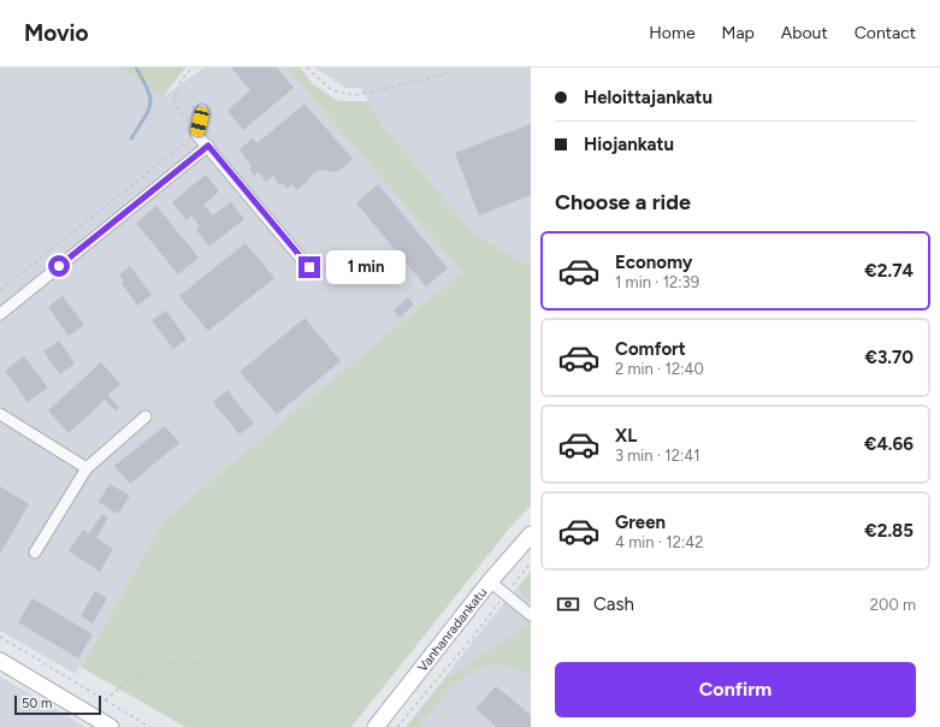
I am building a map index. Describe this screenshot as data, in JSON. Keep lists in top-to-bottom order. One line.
{"streets":{"street":["Vanhanradankatu"]},"scale_bar":"50 m","page":{"header":"Movio","nav":["Home","Map","About","Contact"],"banner":["Heloittajankatu","Hiojankatu"],"heading":"Choose a ride","list":[{"name":"Economy","note":"1 min · 12:39","value":"€2.74"},{"name":"Comfort","note":"2 min · 12:40","value":"€3.70"},{"name":"XL","note":"3 min · 12:41","value":"€4.66"},{"name":"Green","note":"4 min · 12:42","value":"€2.85"}],"bubble":"1 min","pay":["Cash","200 m"],"buttons":"Confirm","scale":"50 m"}}
